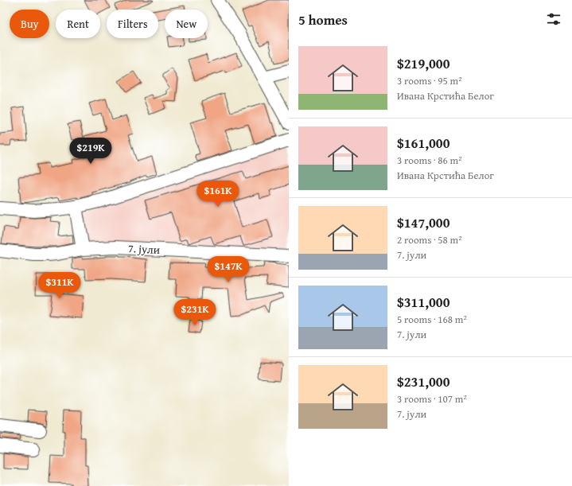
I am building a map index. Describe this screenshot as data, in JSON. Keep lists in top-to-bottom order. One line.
{"streets":{"street":["7. јули"]},"page":{"heading":"5 homes","chip":["Buy","Rent","Filters","New"],"list":[{"name":"$219,000","note":"3 rooms · 95 m² · Ивана Крстића Белог"},{"name":"$161,000","note":"3 rooms · 86 m² · Ивана Крстића Белог"},{"name":"$147,000","note":"2 rooms · 58 m² · 7. јули"},{"name":"$311,000","note":"5 rooms · 168 m² · 7. јули"},{"name":"$231,000","note":"3 rooms · 107 m² · 7. јули"}],"price":["$219K","$161K","$147K","$311K","$231K"]}}
